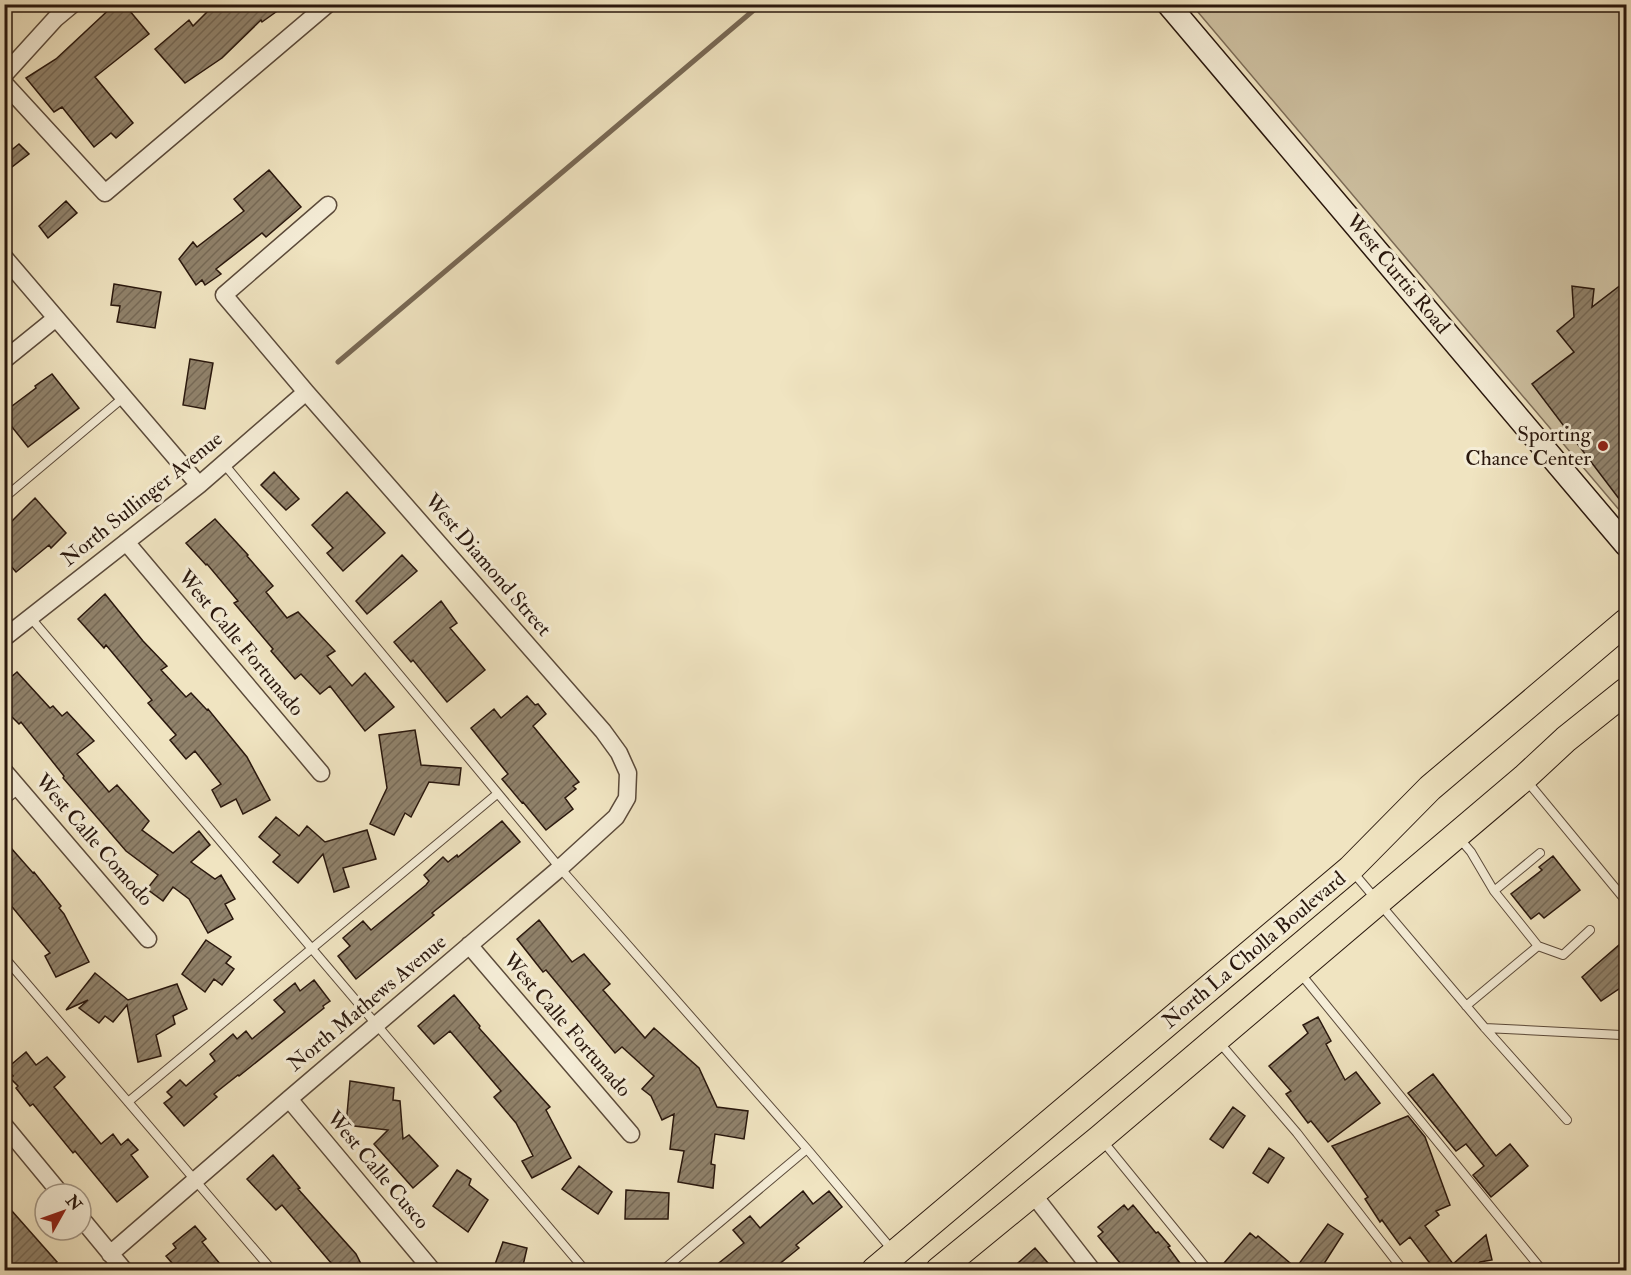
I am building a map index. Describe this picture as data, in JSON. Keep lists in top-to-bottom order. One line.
{"streets":{"main road":["North La Cholla Boulevard"],"street":["West Curtis Road","North Sullinger Avenue","West Diamond Street","West Calle Fortunado","West Calle Comodo","North Mathews Avenue","West Calle Cusco"]},"crossings":[["North Sullinger Avenue","West Diamond Street"],["North Sullinger Avenue","West Calle Fortunado"],["West Diamond Street","North Mathews Avenue"],["West Calle Fortunado","North Mathews Avenue"],["North Mathews Avenue","West Calle Cusco"]],"places":["Sporting Chance Center"],"north":"top right"}
